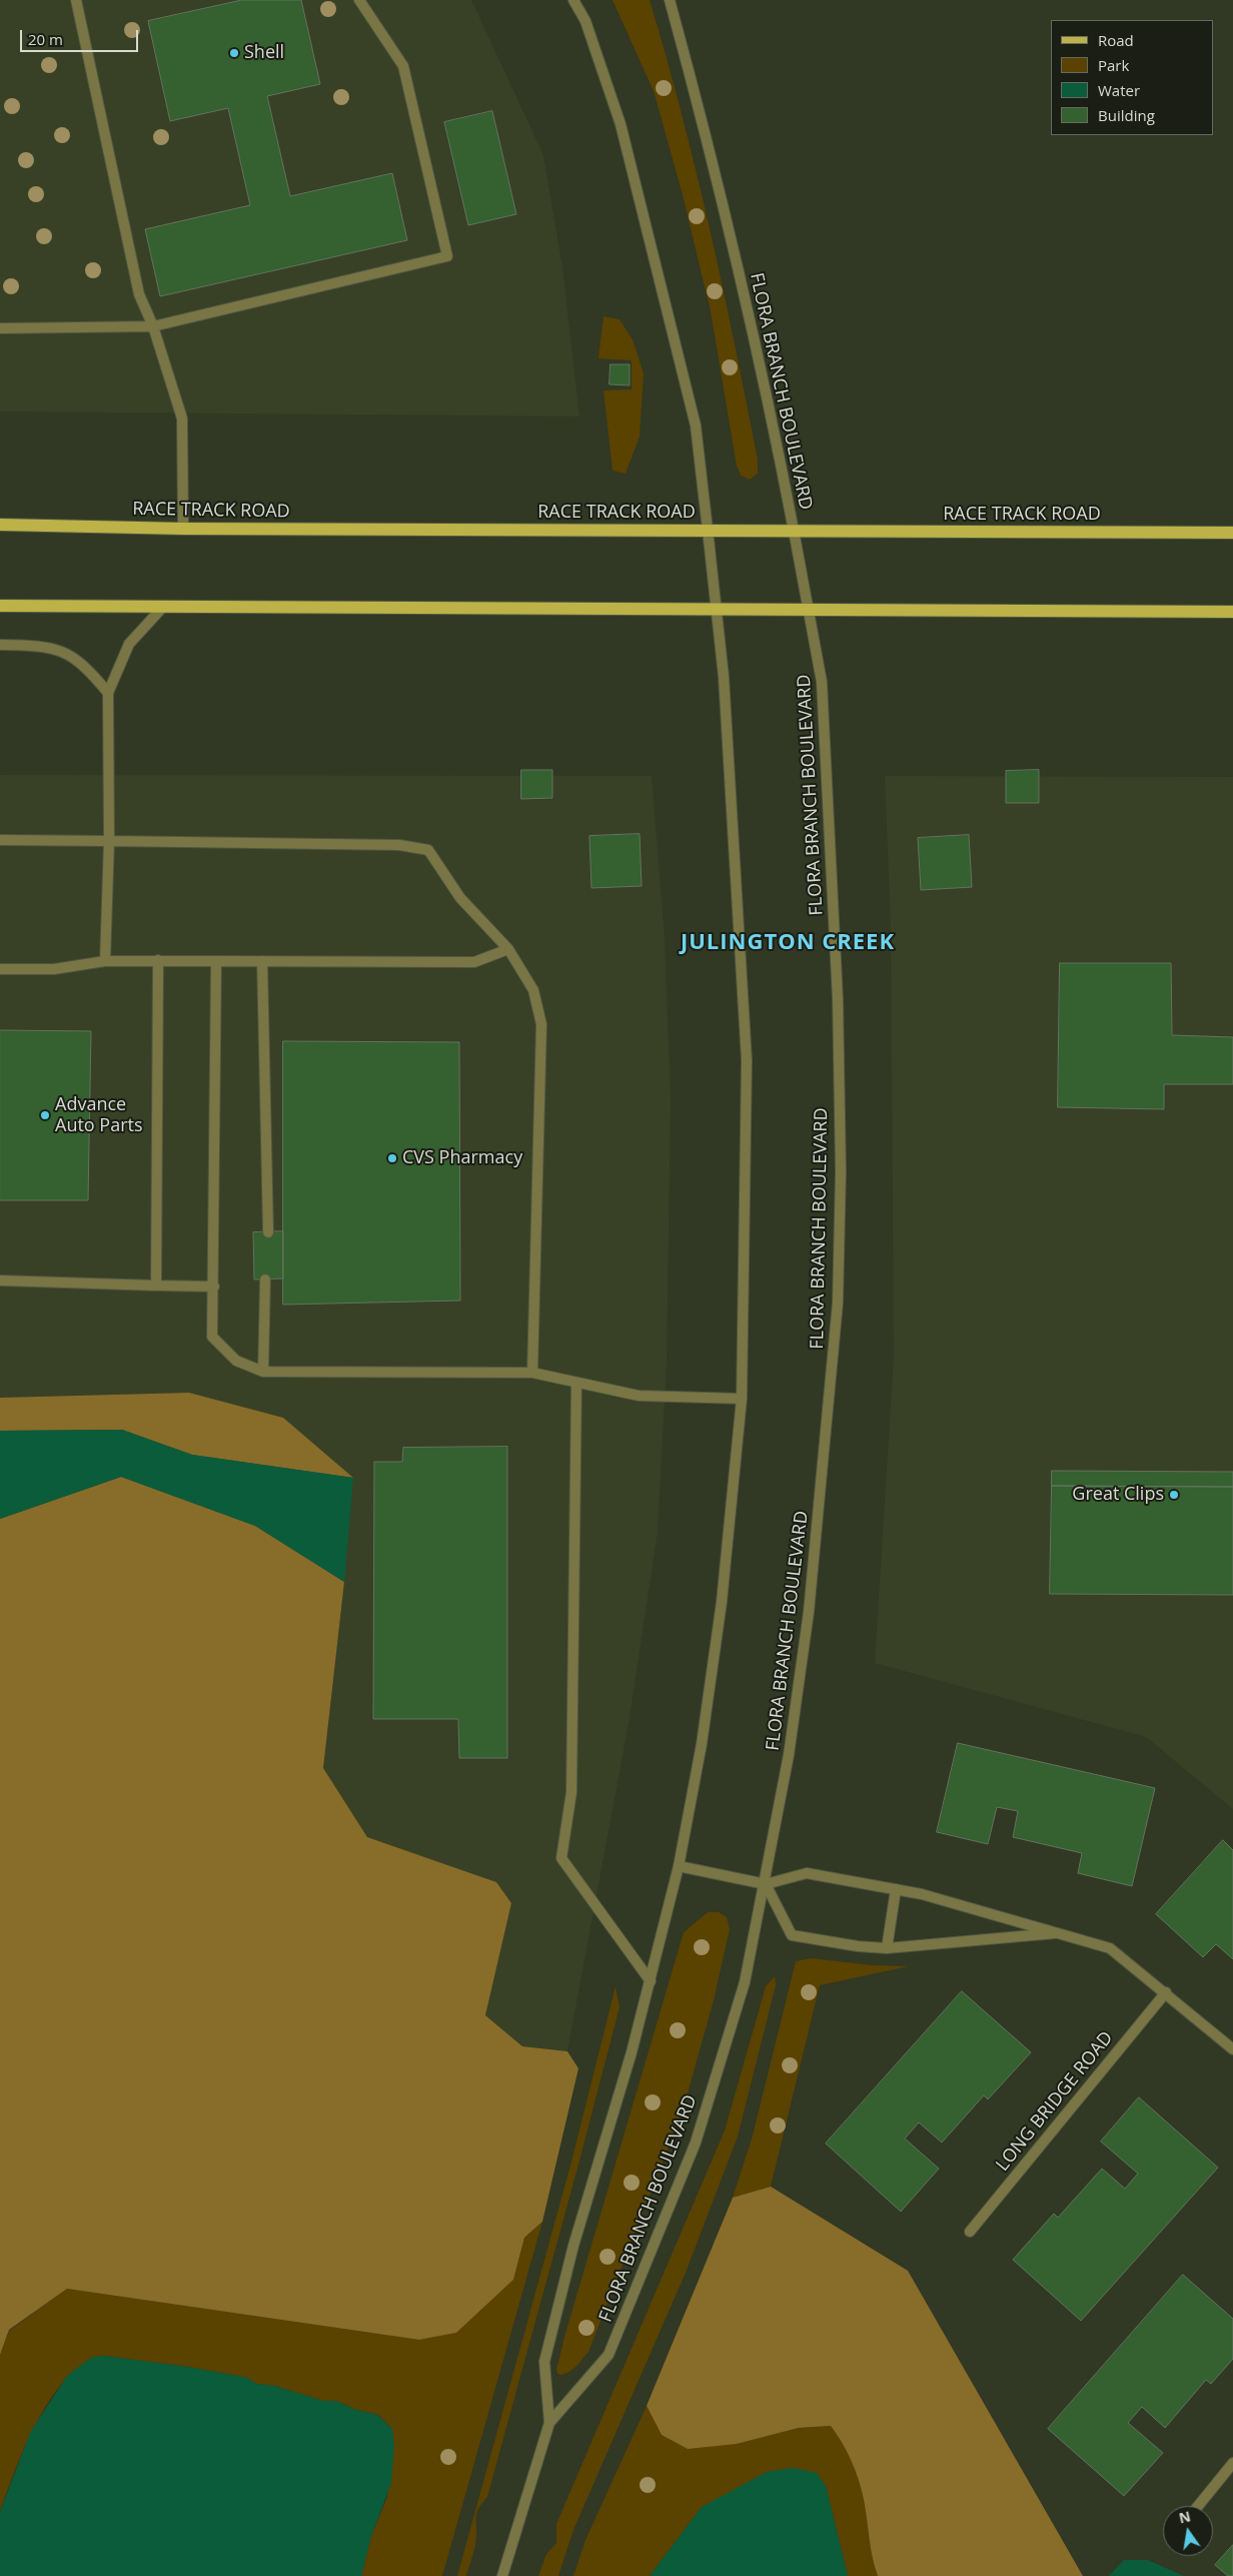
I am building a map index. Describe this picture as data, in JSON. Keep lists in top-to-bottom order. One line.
{"streets":{"main road":["RACE TRACK ROAD"],"street":["FLORA BRANCH BOULEVARD","LONG BRIDGE ROAD"]},"crossings":[["FLORA BRANCH BOULEVARD","RACE TRACK ROAD"]],"districts":["JULINGTON CREEK"],"places":["Shell","Advance Auto Parts","CVS Pharmacy","Great Clips"],"legend":["Road","Park","Water","Building"],"scale_bar":"20 m","north":"top"}
